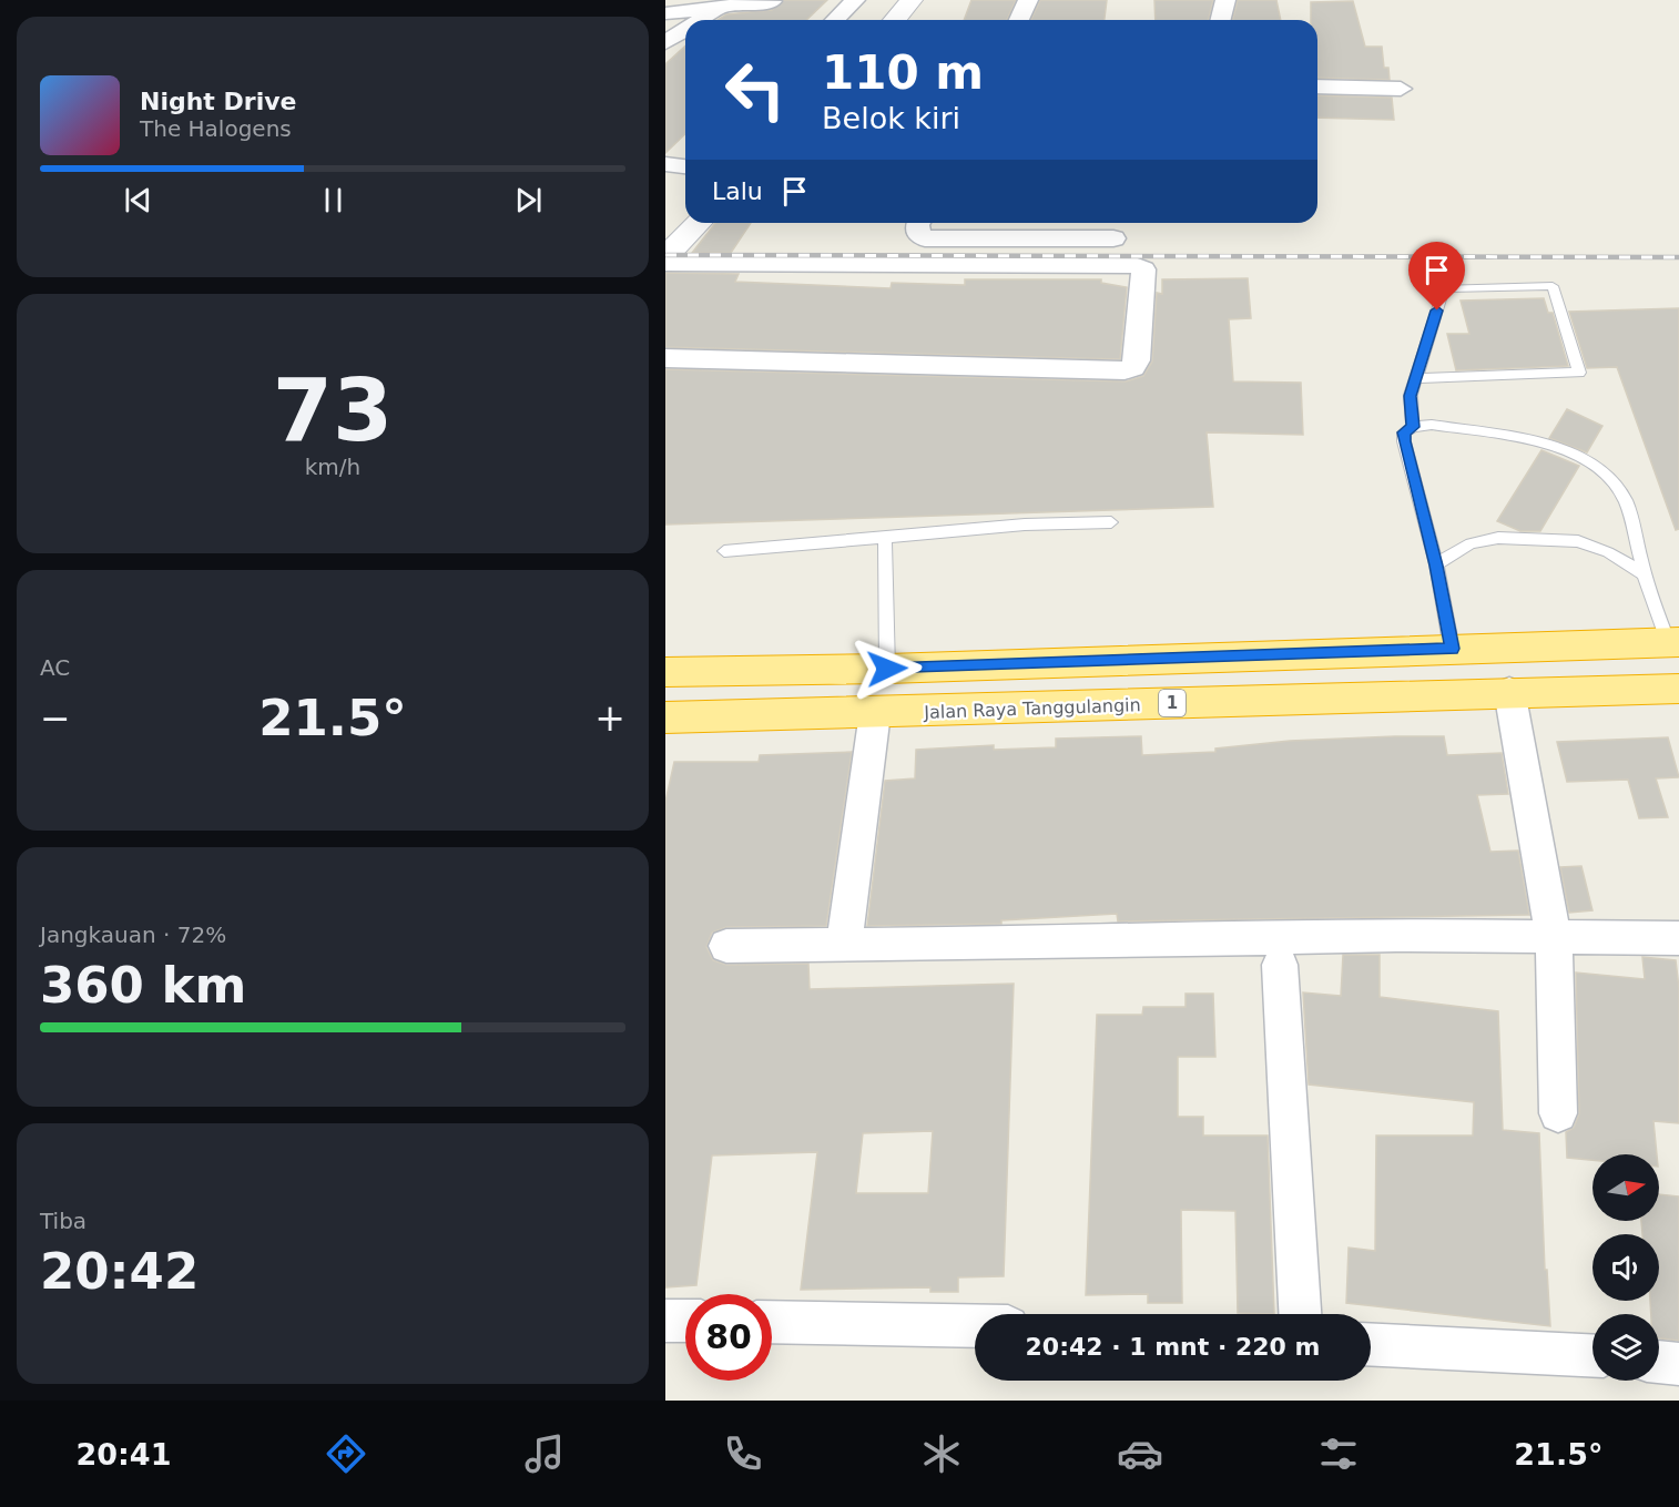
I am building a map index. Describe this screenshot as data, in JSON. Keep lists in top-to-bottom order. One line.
{"streets":{"highway":["1","Jalan Raya Tanggulangin"]},"north":"right","page":{"turn":["110 m","Belok kiri"],"song":["Night Drive","The Halogens"],"then":"Lalu","tile":[["73","km/h"],"AC",["Jangkauan · 72%","360 km"],["Tiba","20:42"]],"heat":["−","21.5°","+"],"limit":"80","trip":"20:42 · 1 mnt · 220 m","tabs":["20:41","21.5°"]}}
